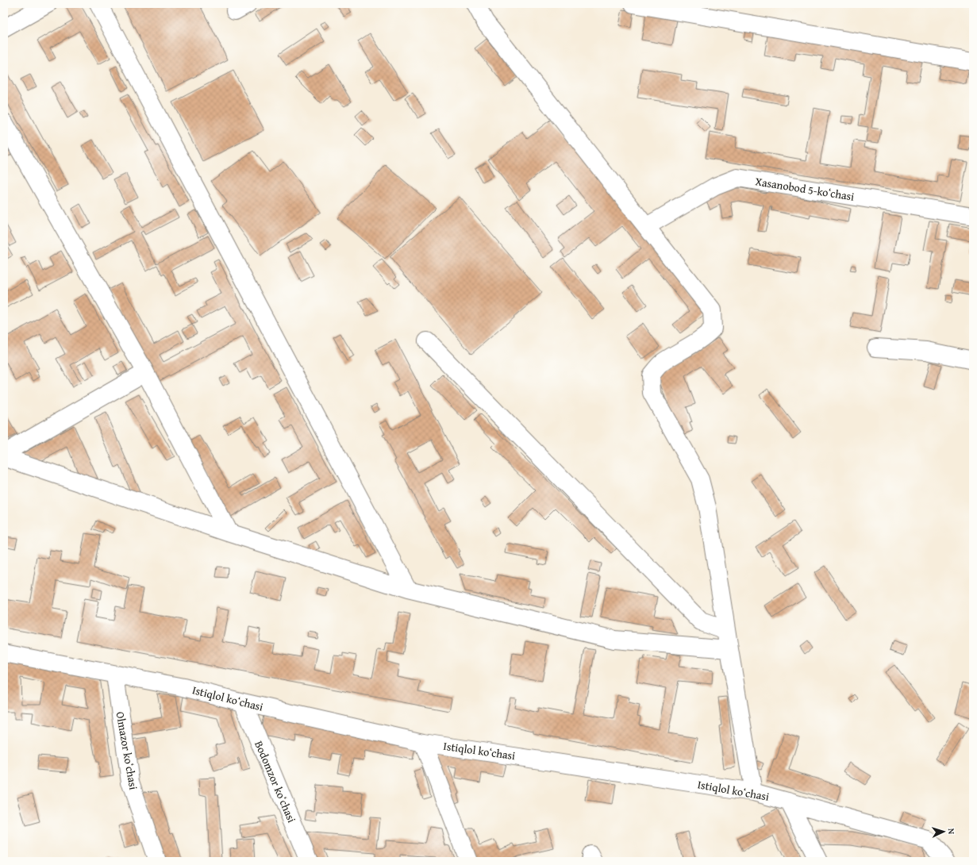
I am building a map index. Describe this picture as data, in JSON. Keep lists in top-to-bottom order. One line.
{"streets":{"street":["Xasanobod 5-koʻchasi","Istiqlol koʻchasi","Olmazor koʻchasi","Bodomzor koʻchasi"]},"crossings":[["Istiqlol koʻchasi","Olmazor koʻchasi"],["Istiqlol koʻchasi","Bodomzor koʻchasi"]],"north":"right"}
